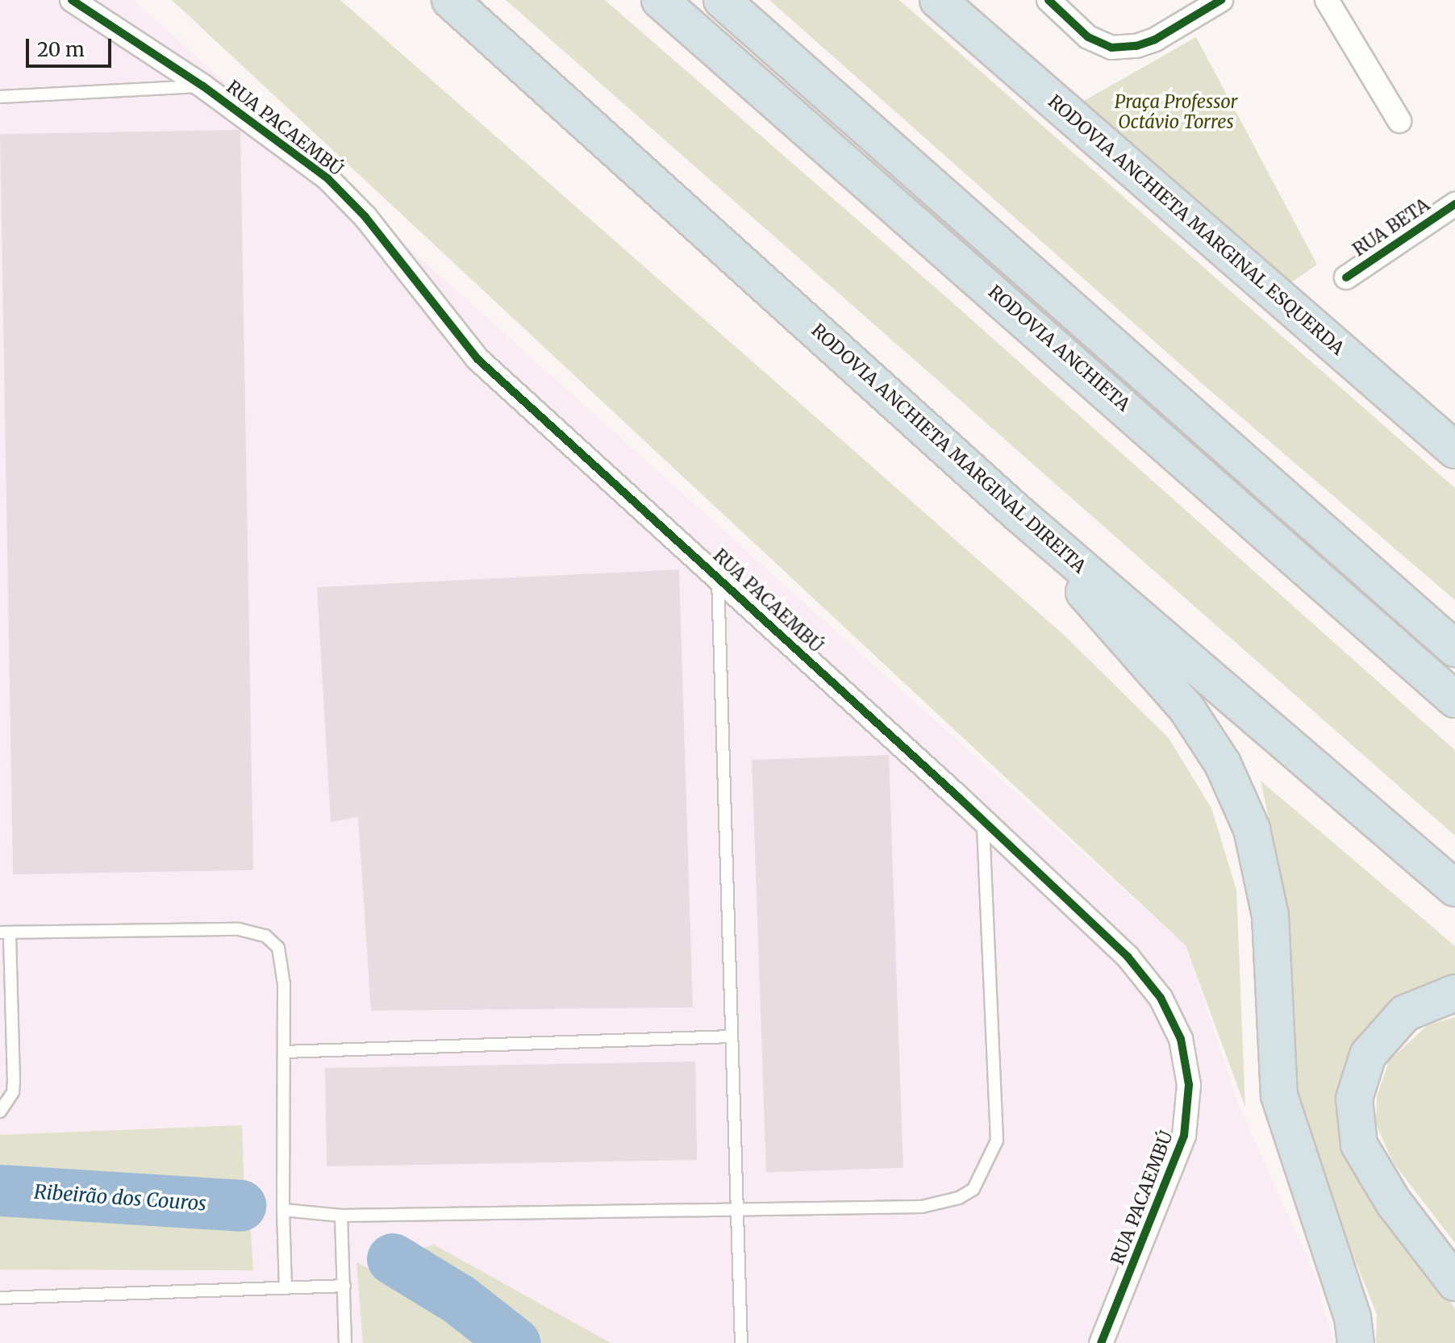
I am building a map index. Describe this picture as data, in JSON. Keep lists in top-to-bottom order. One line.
{"streets":{"highway":["RODOVIA ANCHIETA MARGINAL ESQUERDA","RODOVIA ANCHIETA","RODOVIA ANCHIETA MARGINAL DIREITA"],"street":["RUA PACAEMBÚ","RUA BETA"]},"water":["Ribeirão dos Couros"],"parks":["Praça Professor Octávio Torres"],"scale_bar":"20 m"}
